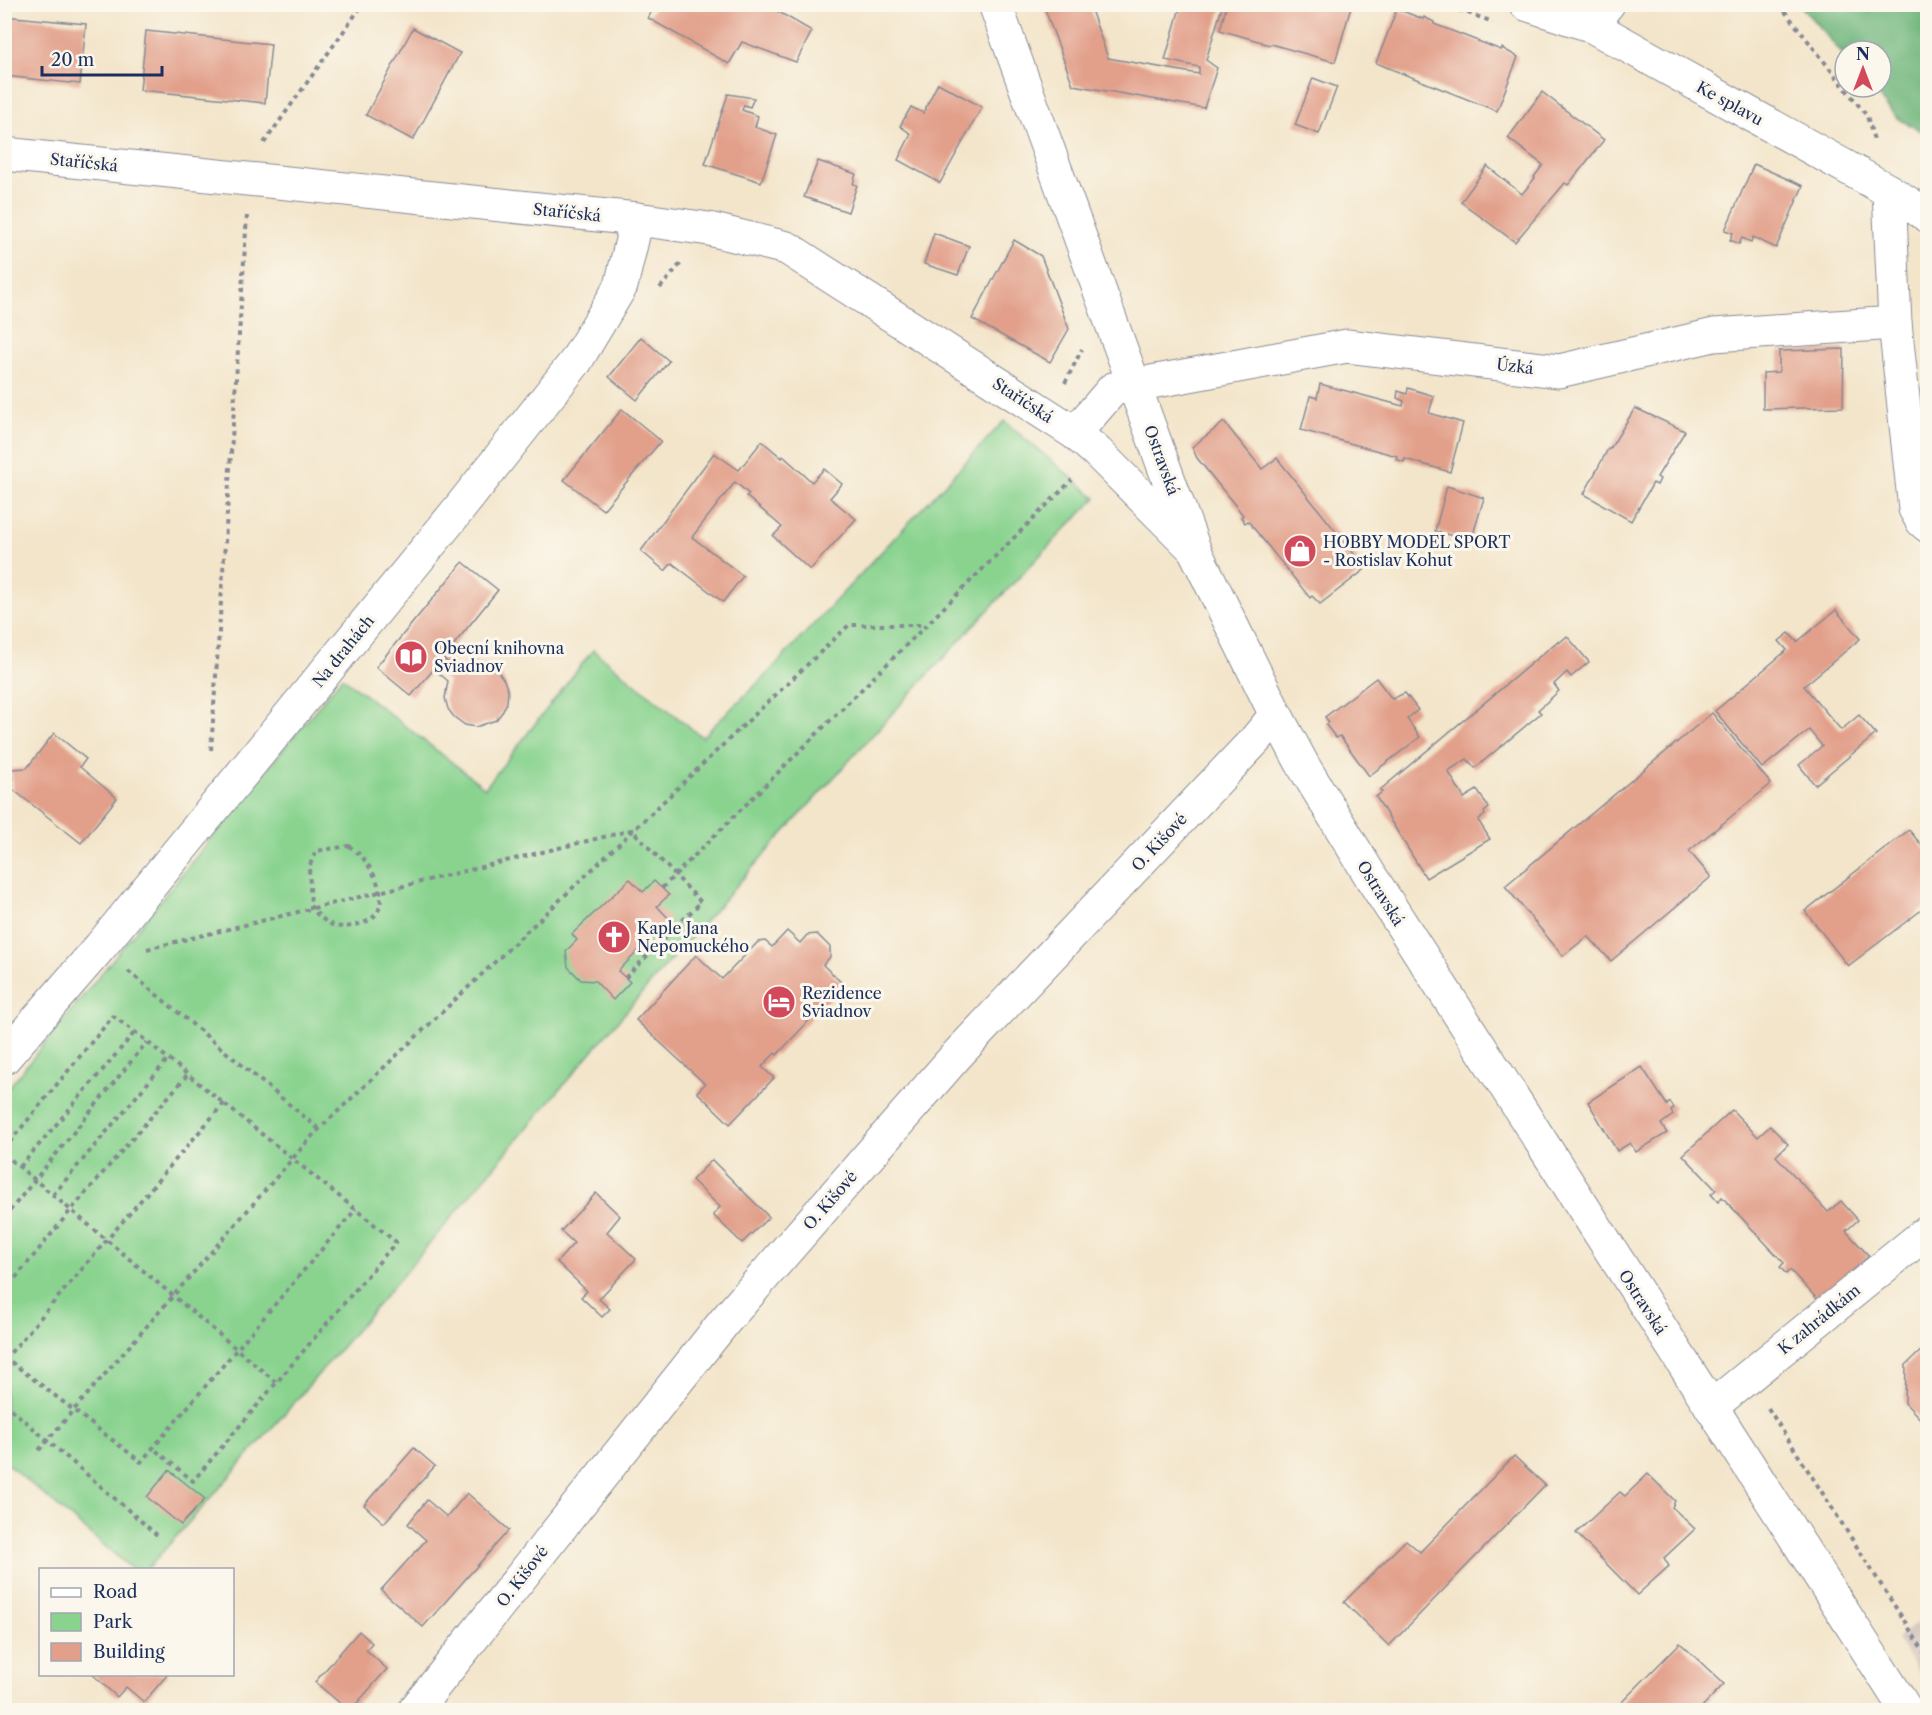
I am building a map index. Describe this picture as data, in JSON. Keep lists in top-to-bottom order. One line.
{"streets":{"street":["Ke splavu","Staříčská","Úzká","Ostravská","Na drahách","O. Kišové","K zahrádkám"]},"crossings":[["Staříčská","Ostravská"],["Staříčská","Na drahách"],["Úzká","Ostravská"],["Ostravská","O. Kišové"],["Ostravská","K zahrádkám"]],"places":{"shop":["HOBBY MODEL SPORT - Rostislav Kohut"],"library":["Obecní knihovna Sviadnov"],"church":["Kaple Jana Nepomuckého"],"hotel":["Rezidence Sviadnov"]},"legend":["Road","Park","Building"],"scale_bar":"20 m","north":"top"}
